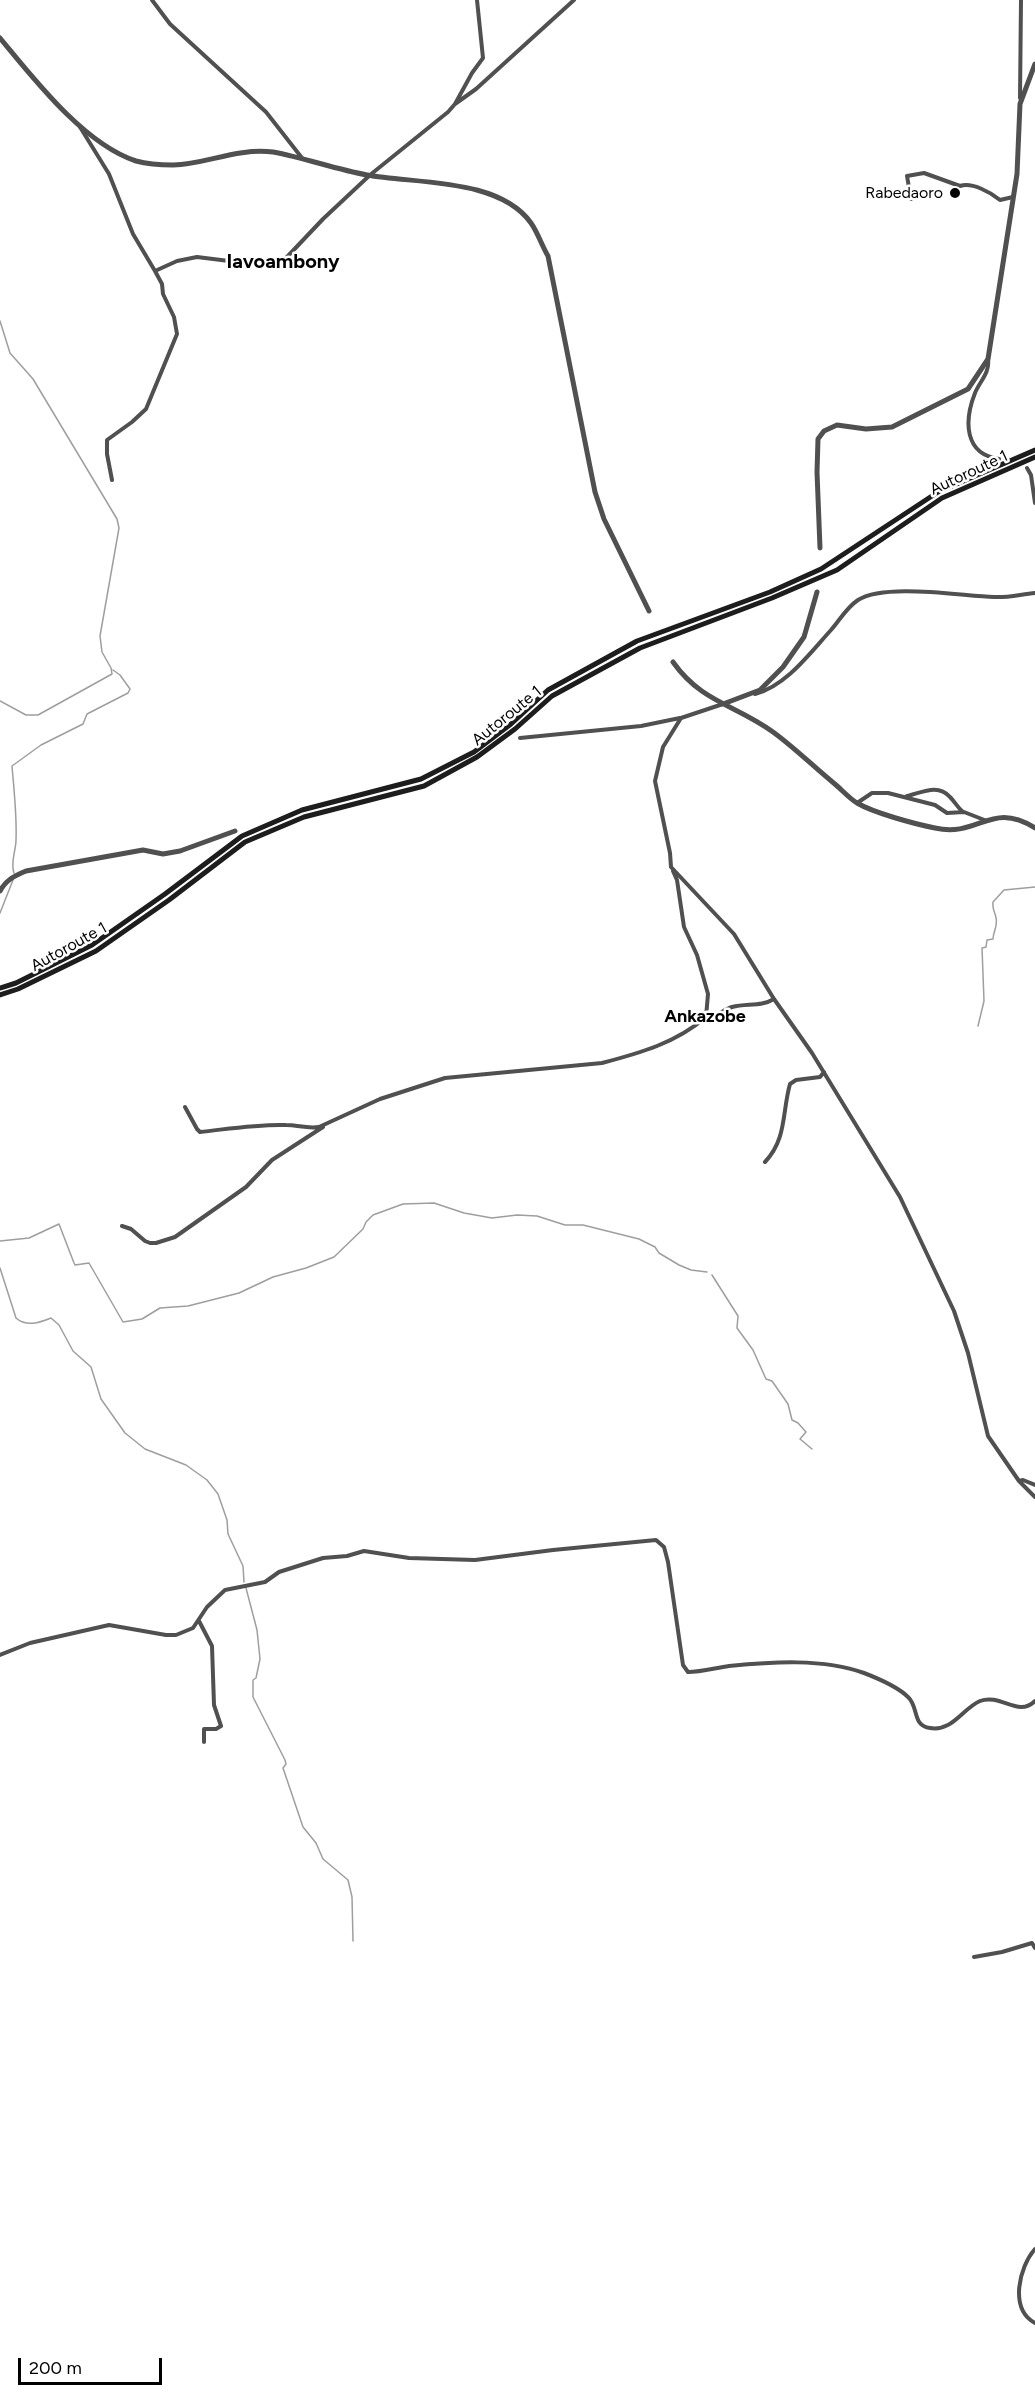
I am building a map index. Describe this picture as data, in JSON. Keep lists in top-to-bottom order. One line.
{"streets":{"main road":["Autoroute 1"]},"districts":["Iavoambony","Ankazobe"],"places":["Rabedaoro"],"scale_bar":"200 m"}
